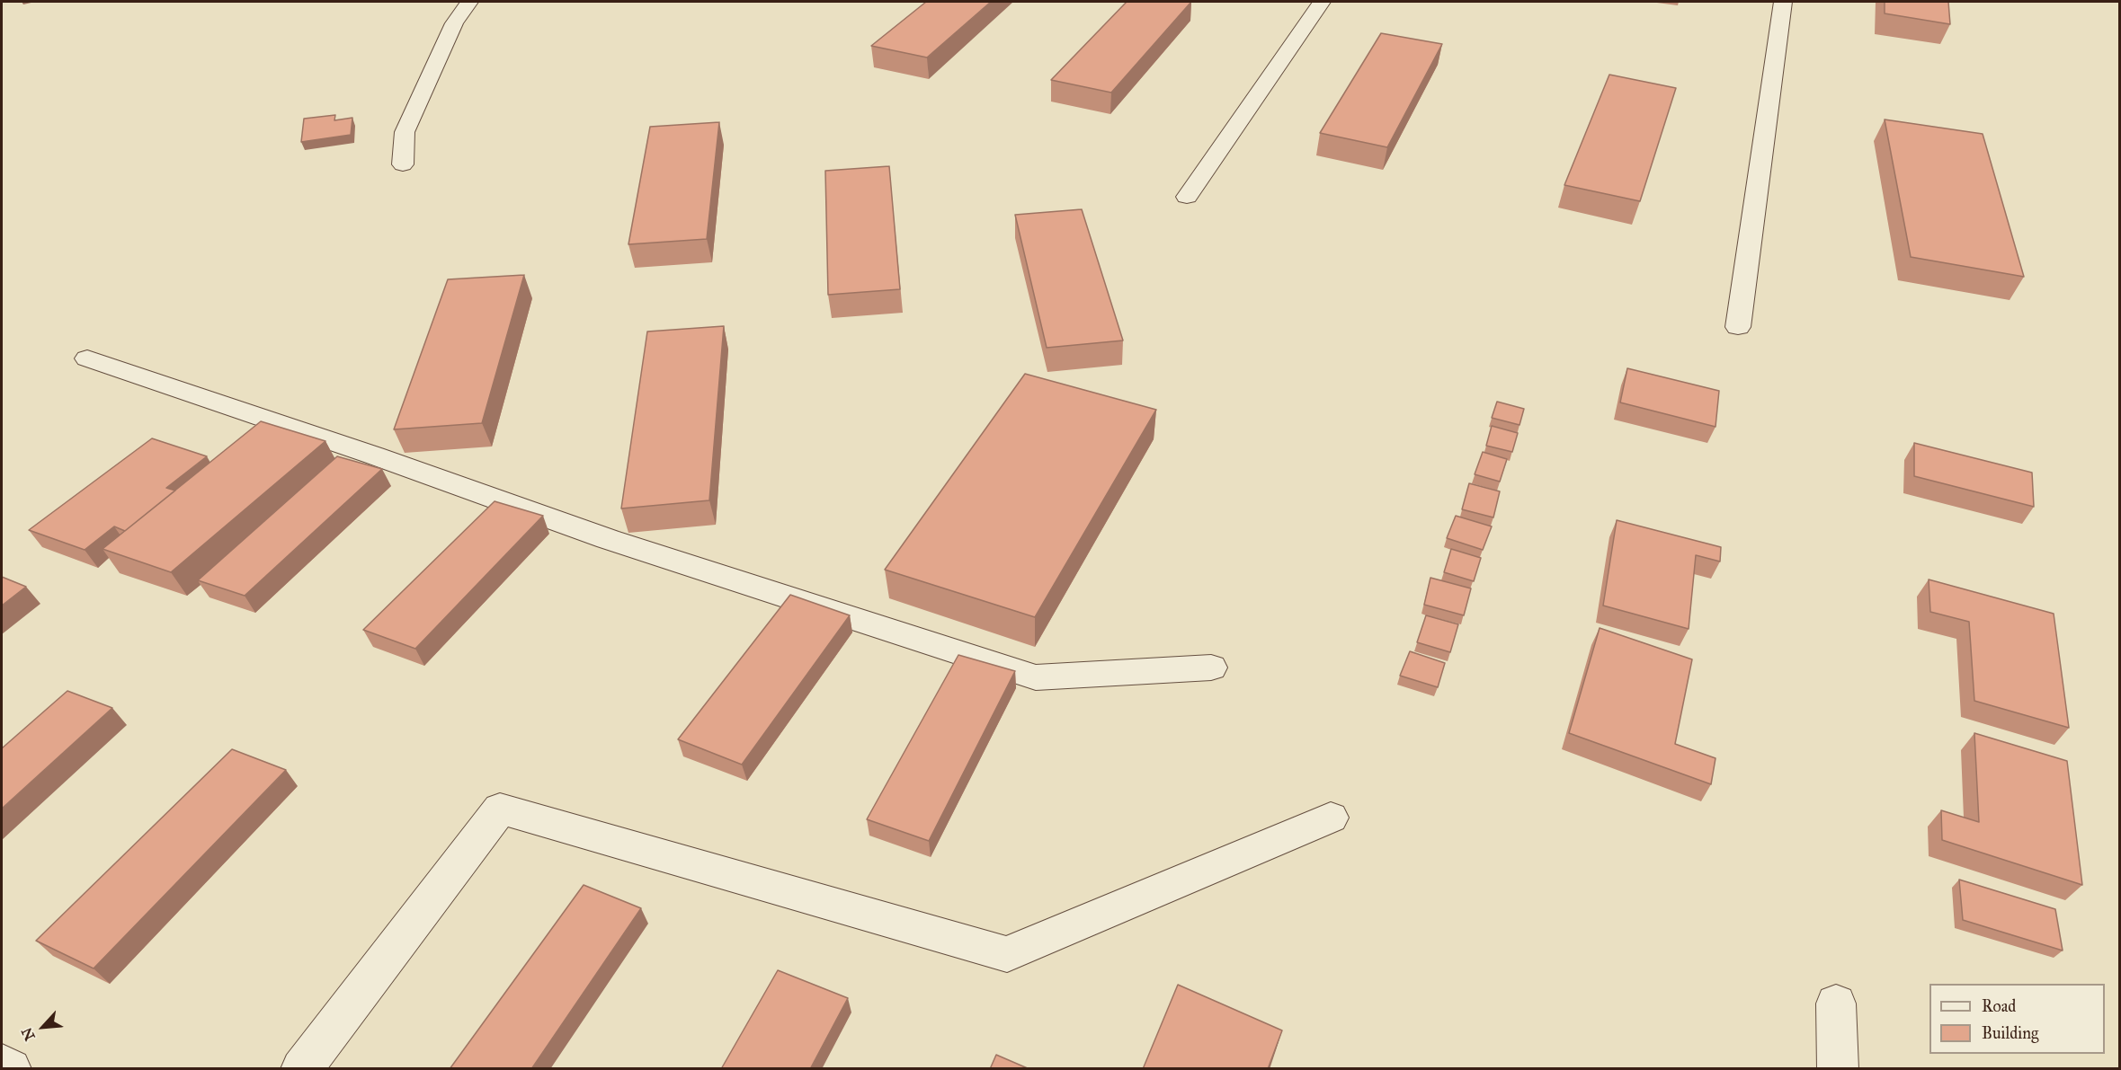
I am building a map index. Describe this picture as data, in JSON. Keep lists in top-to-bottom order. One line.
{"legend":["Road","Building"],"north":"bottom left"}
